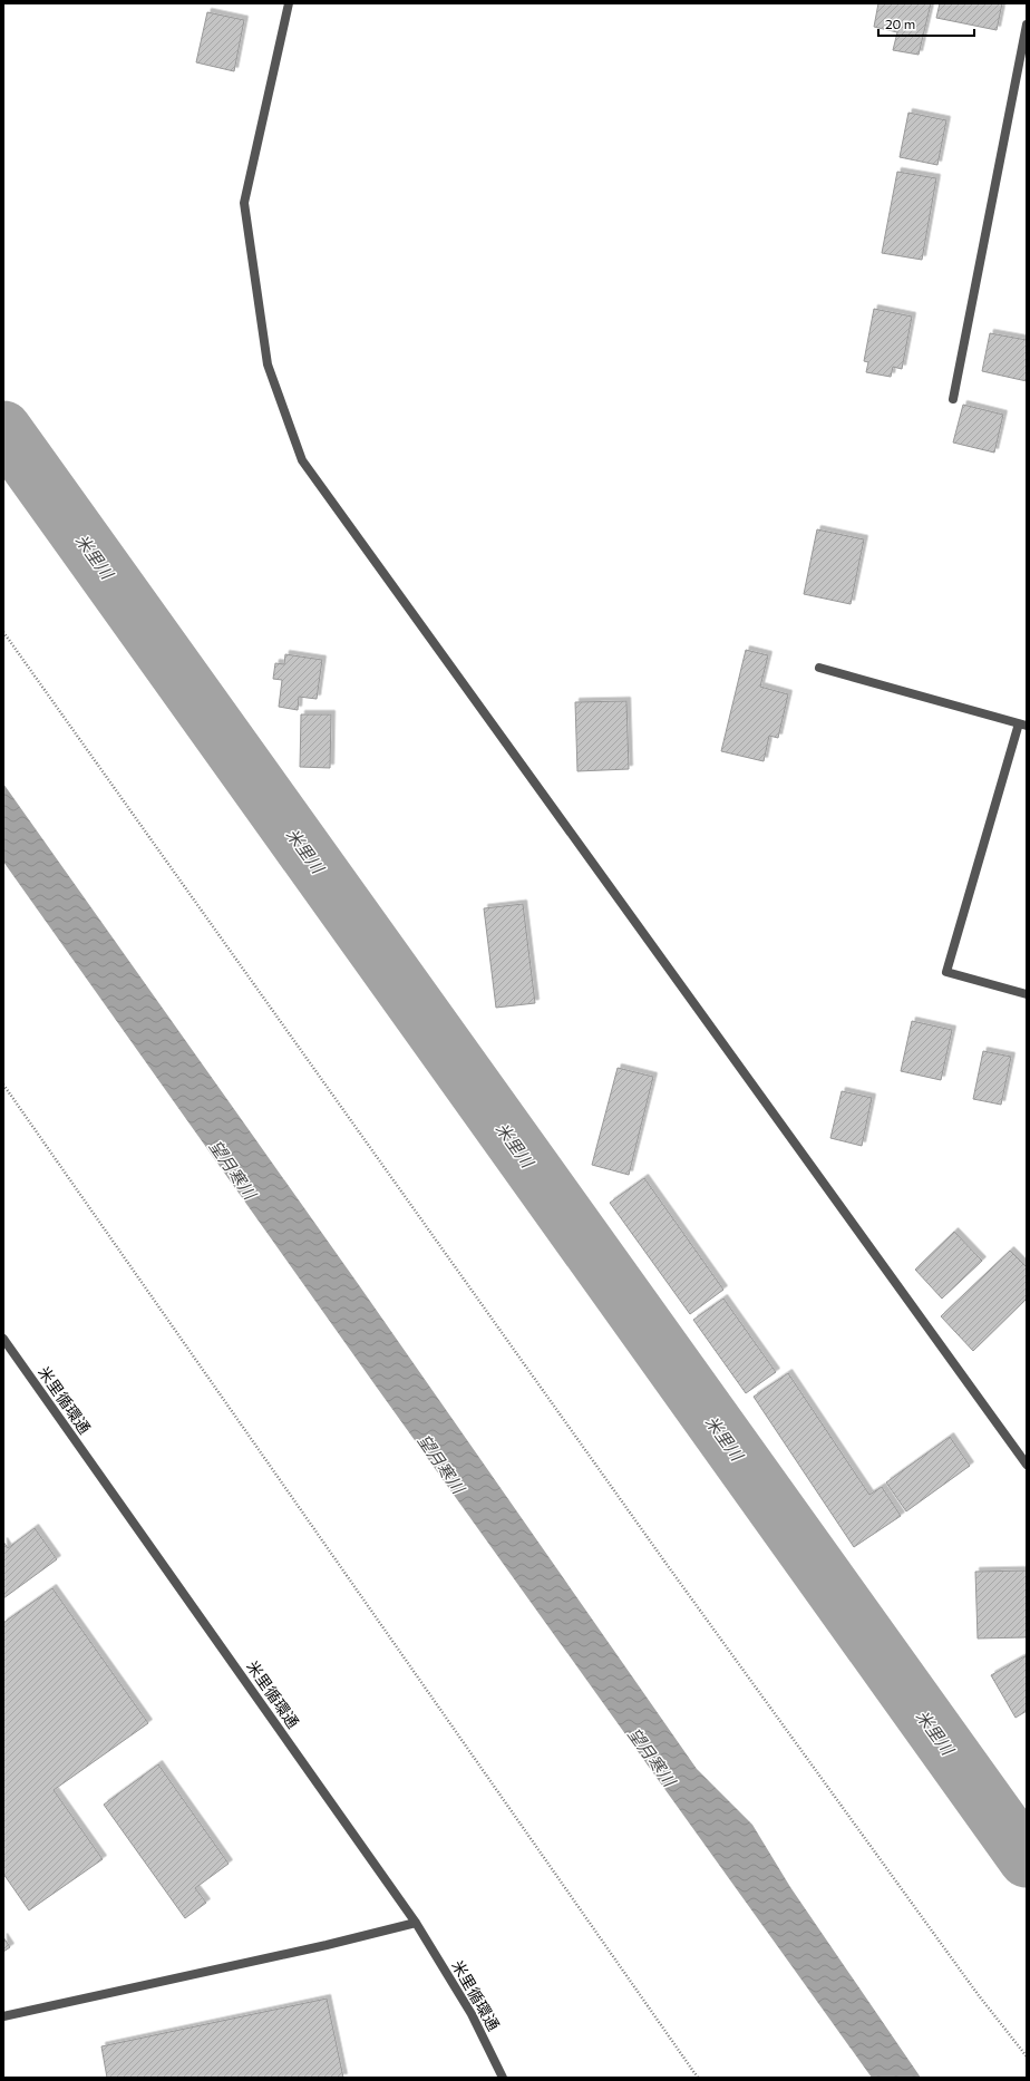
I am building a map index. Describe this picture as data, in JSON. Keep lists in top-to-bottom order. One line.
{"streets":{"street":["米里循環通"]},"water":["米里川","望月寒川"],"scale_bar":"20 m"}
